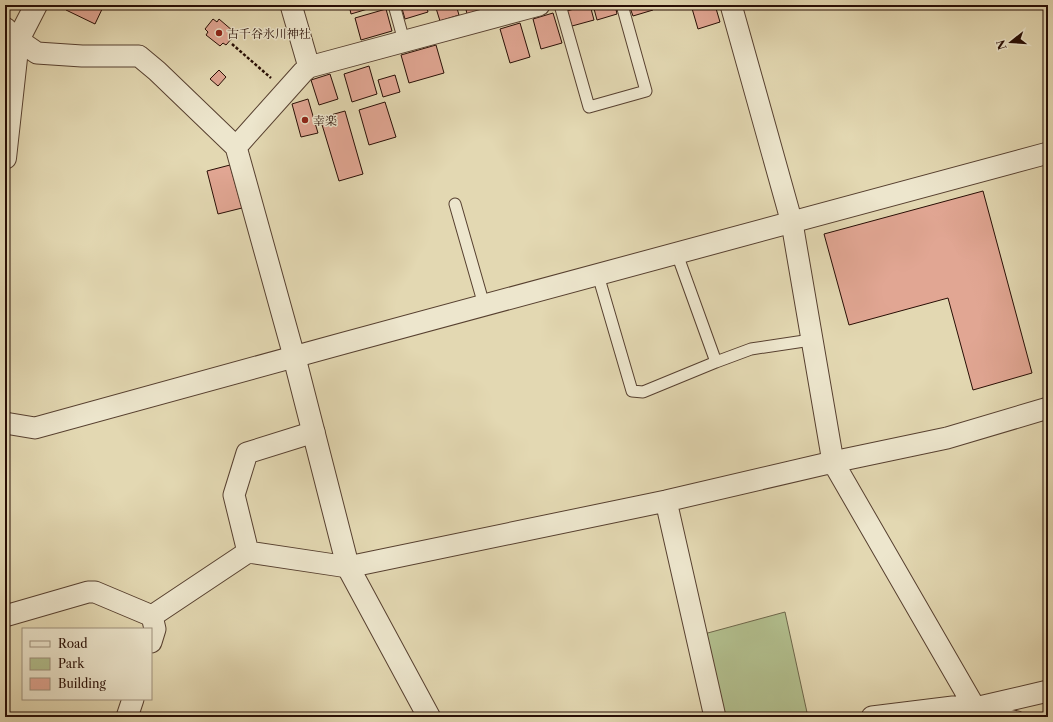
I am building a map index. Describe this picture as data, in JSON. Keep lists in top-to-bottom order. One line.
{"places":["古千谷氷川神社","幸楽"],"legend":["Road","Park","Building"],"north":"left"}
